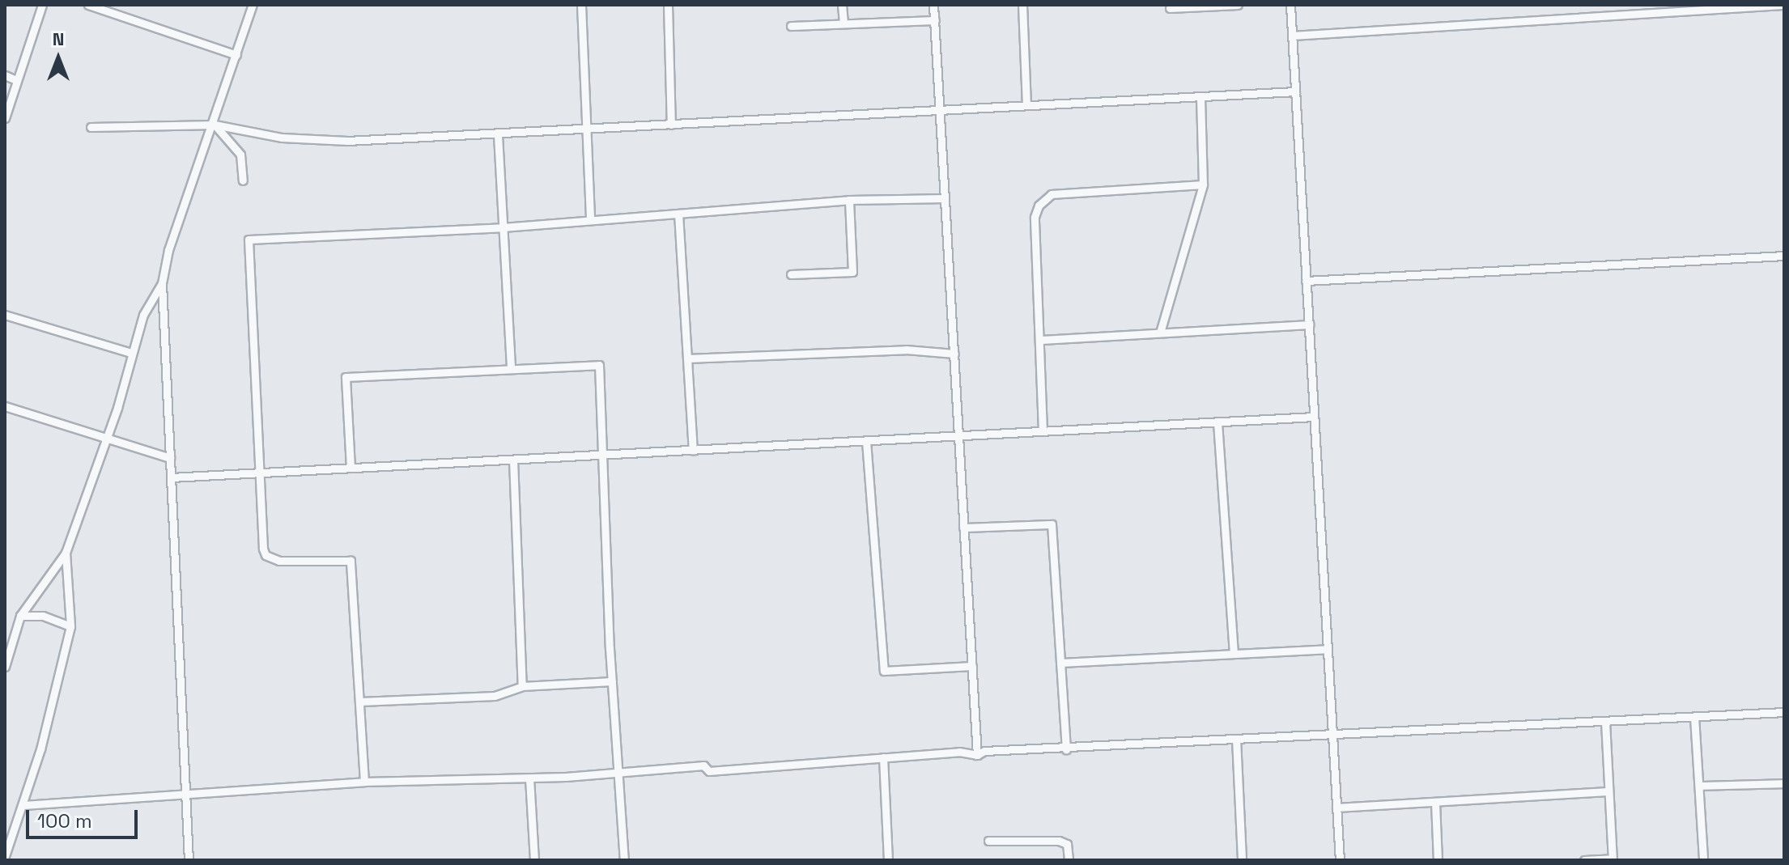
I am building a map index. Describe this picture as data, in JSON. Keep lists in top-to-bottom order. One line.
{"scale_bar":"100 m","north":"top"}
